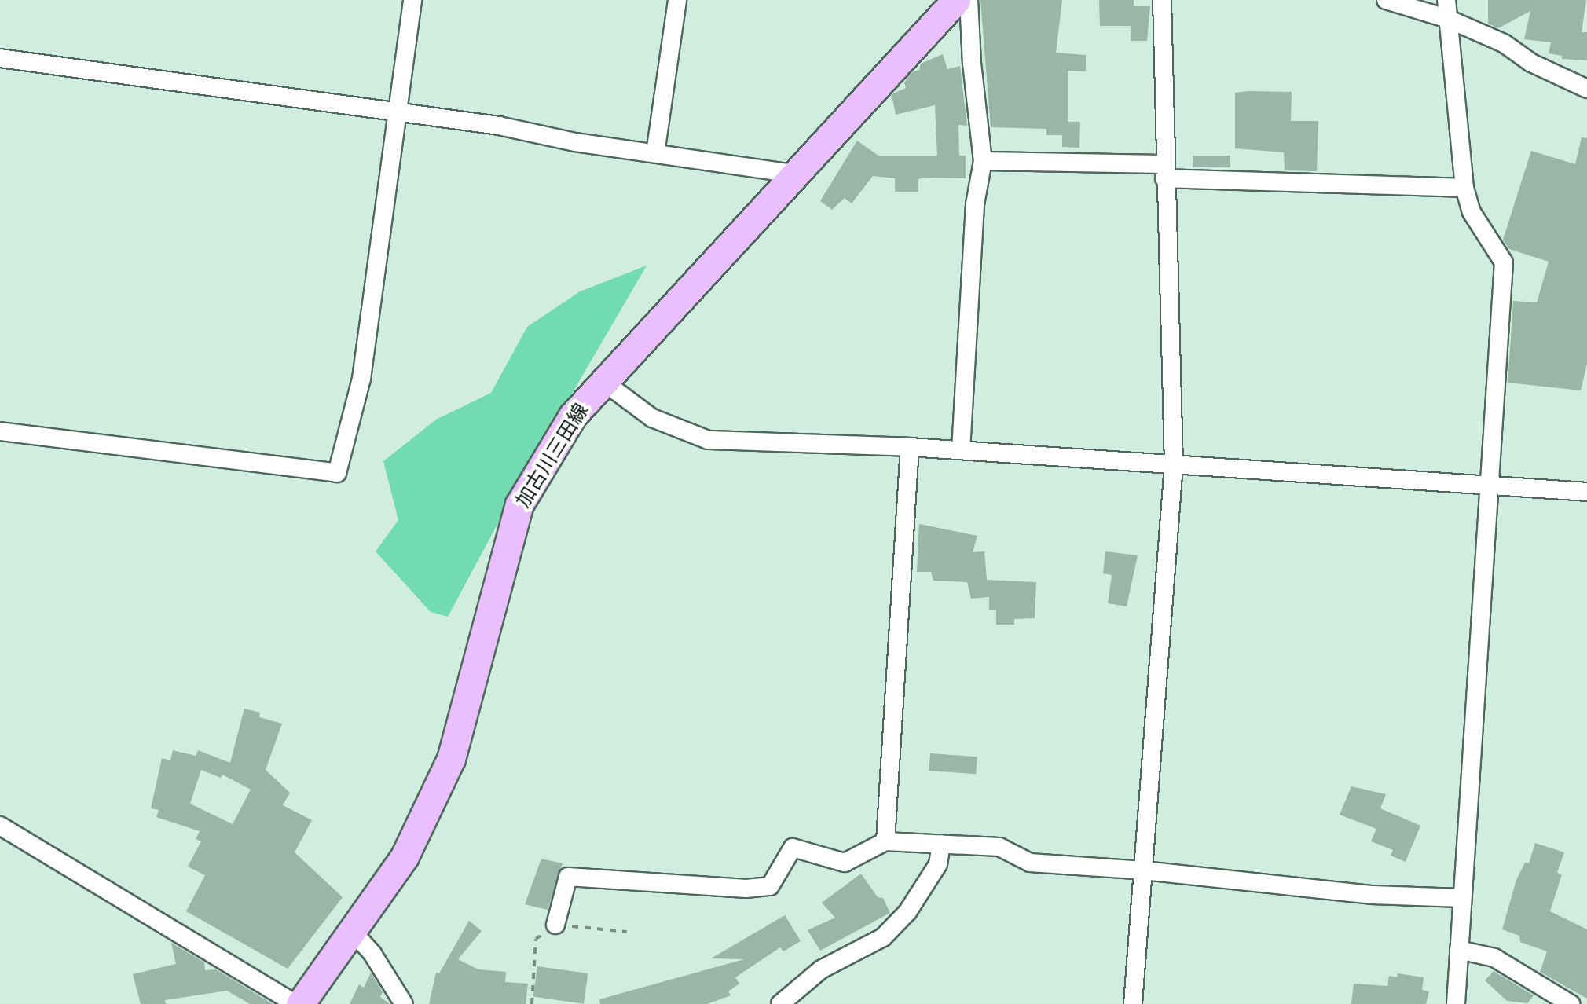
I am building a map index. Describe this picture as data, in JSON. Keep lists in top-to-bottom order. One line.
{"streets":{"main road":["加古川三田線"]}}
